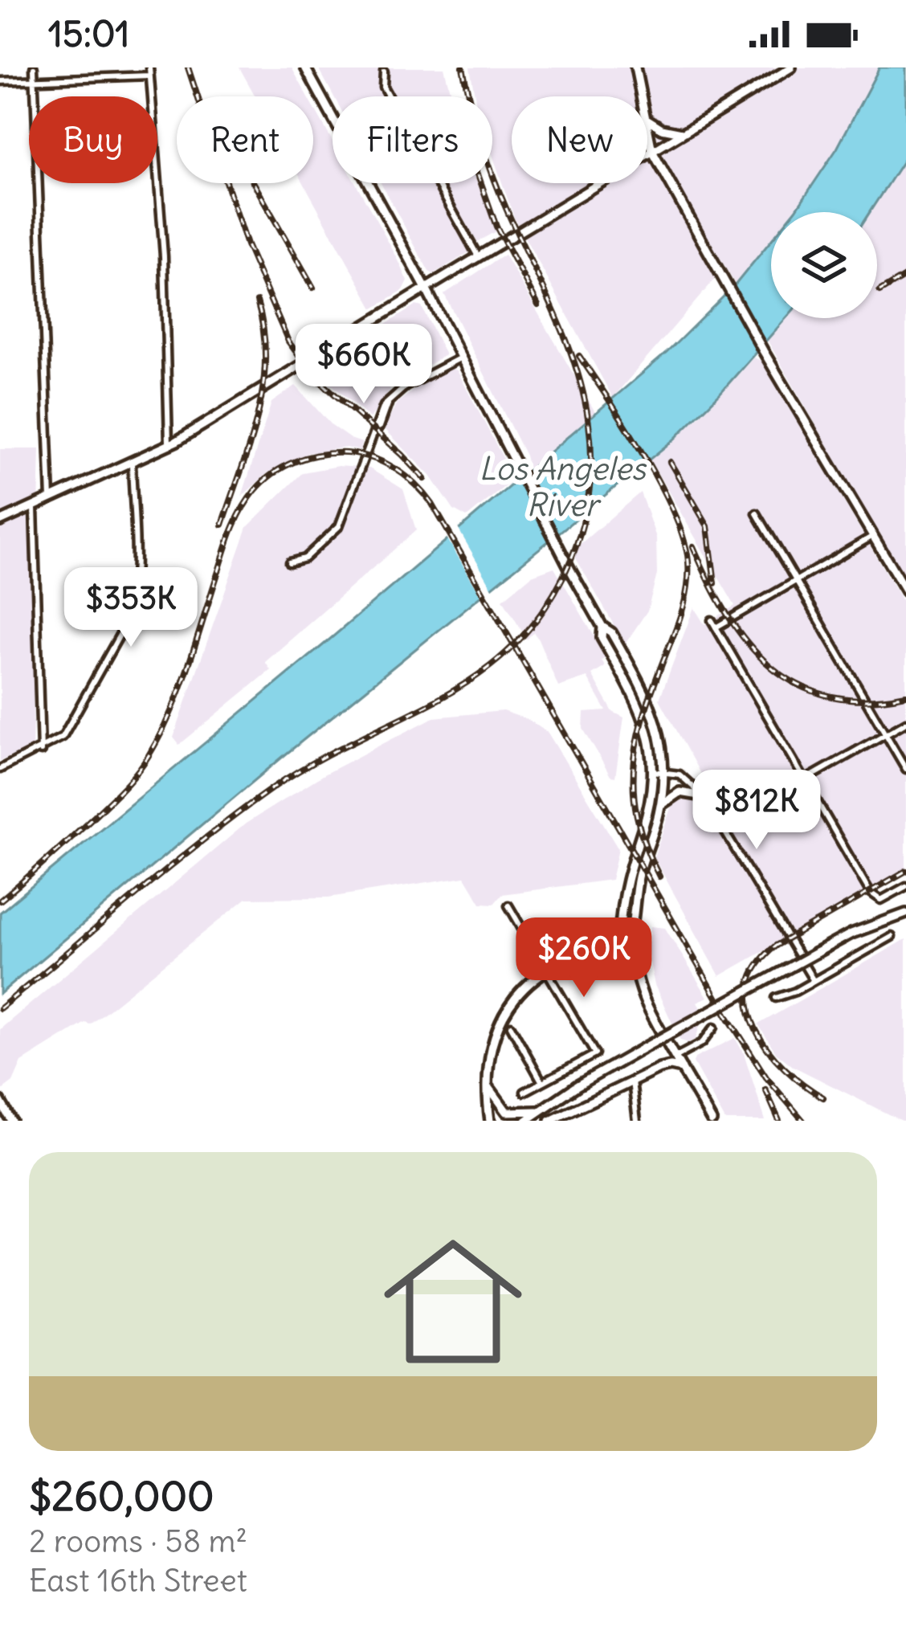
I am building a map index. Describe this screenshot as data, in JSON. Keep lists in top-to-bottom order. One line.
{"water":["Los Angeles River"],"page":{"status":"15:01","chip":["Buy","Rent","Filters","New"],"price":["$660K","$353K","$812K","$260K"],"list":[{"name":"$260,000","note":"2 rooms · 58 m² · East 16th Street"}]}}
